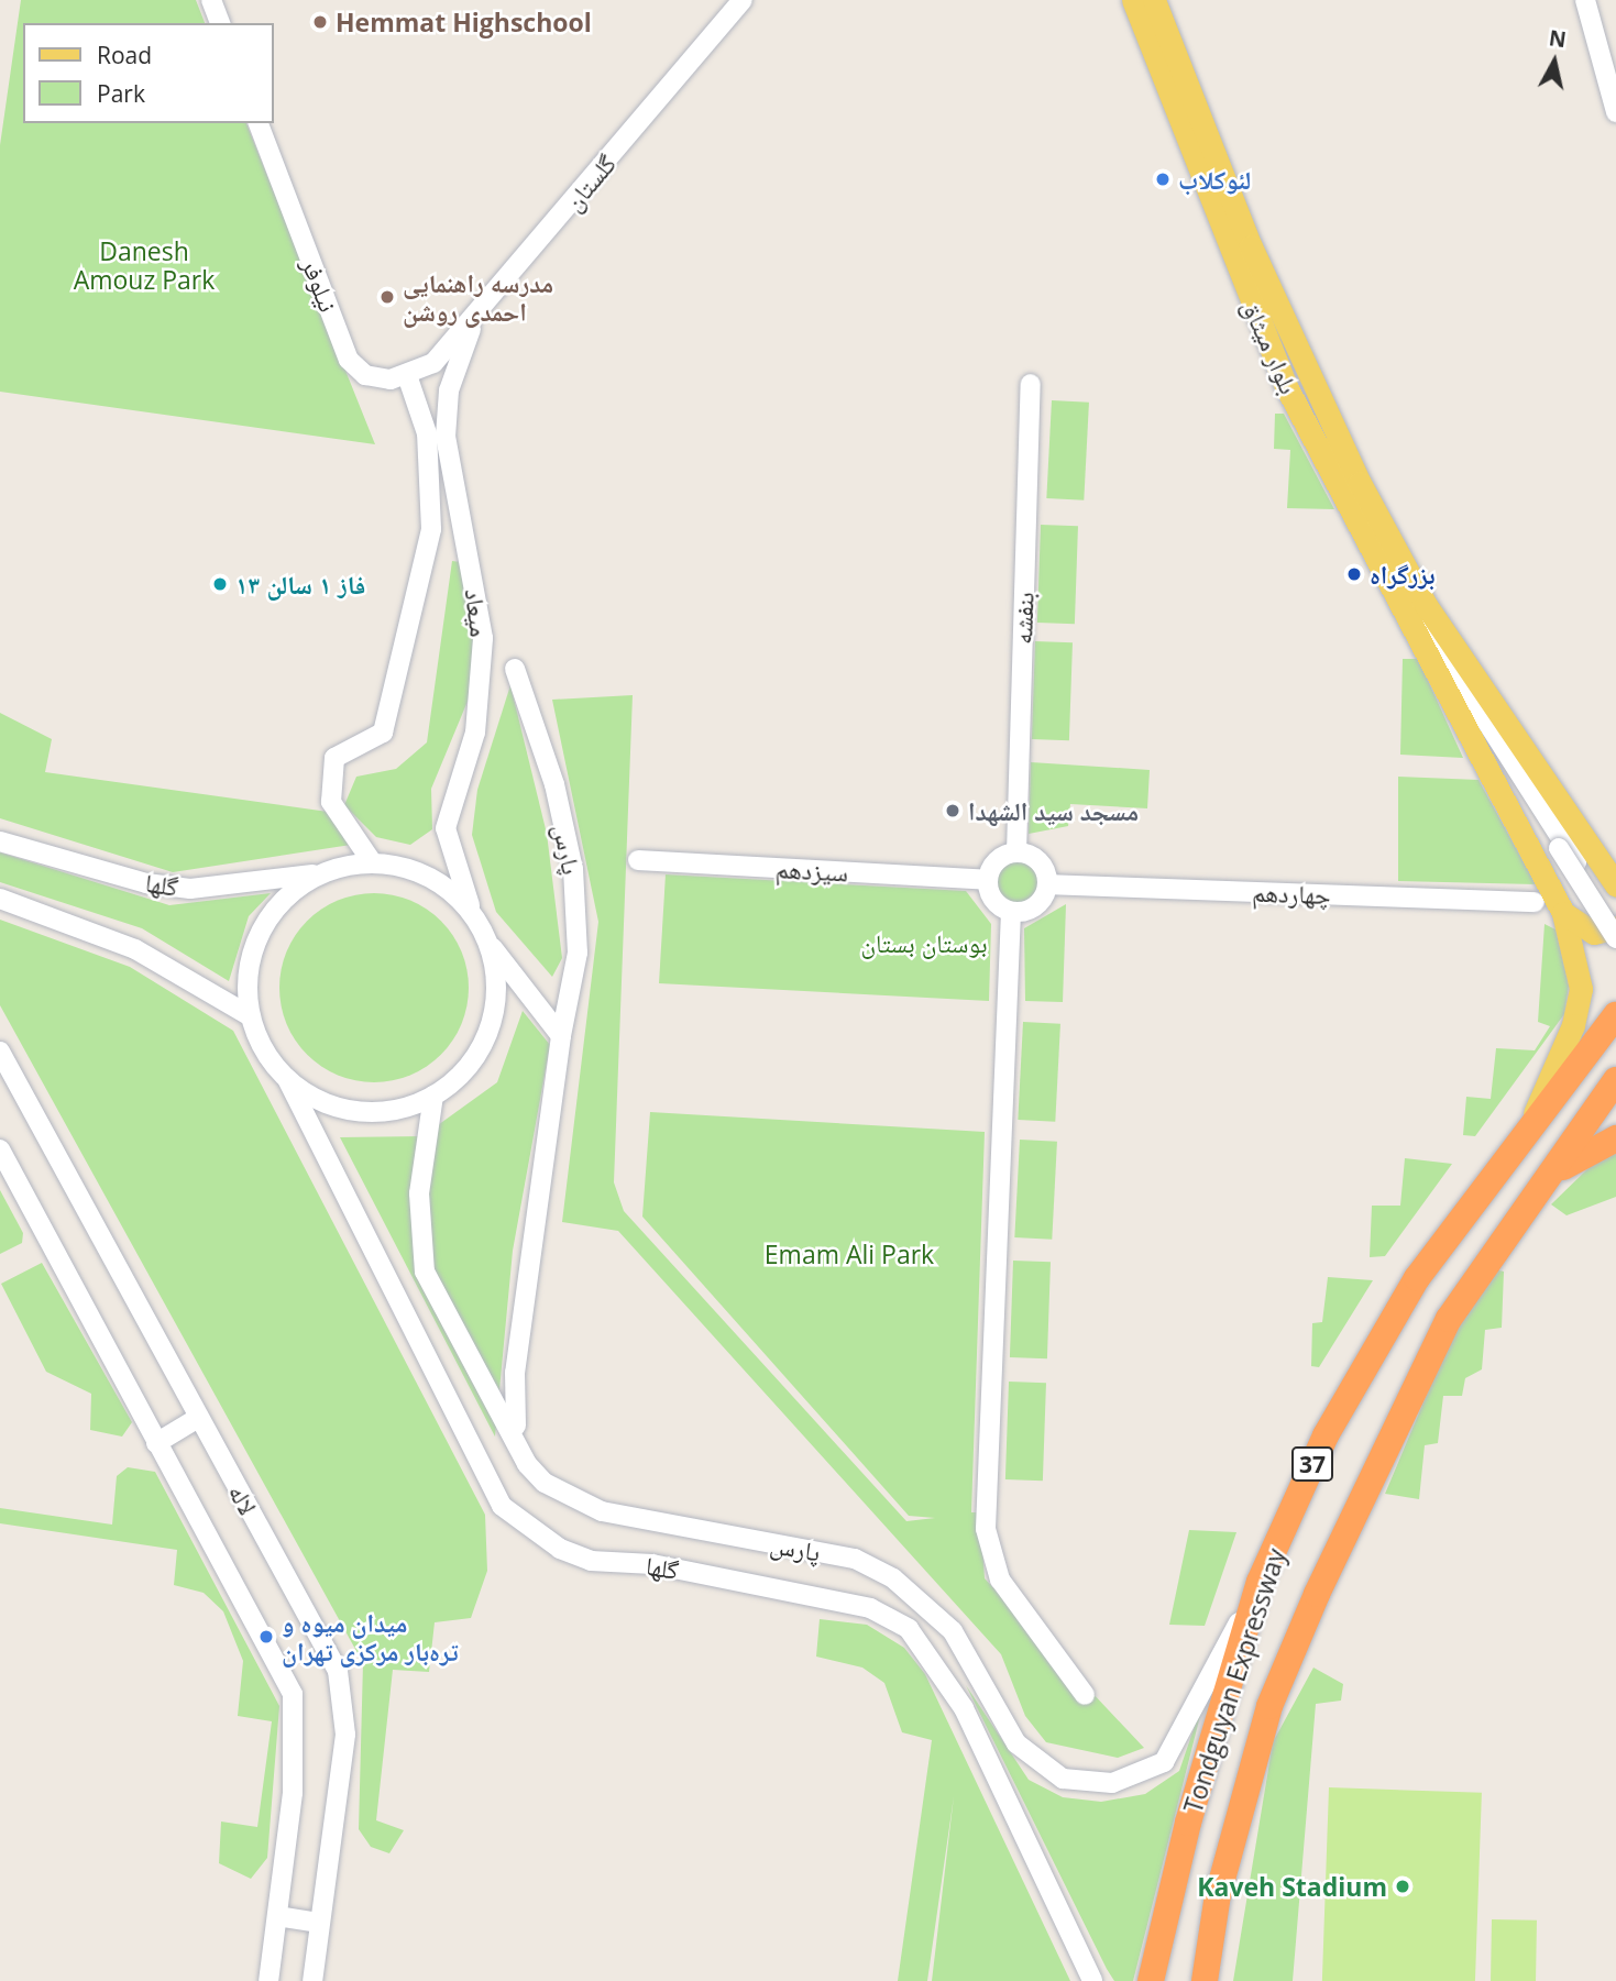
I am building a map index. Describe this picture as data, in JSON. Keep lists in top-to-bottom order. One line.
{"streets":{"highway":["37","Tondguyan Expressway"],"main road":["بلوار میثاق"],"street":["گلستان","نیلوفر","میعاد","بنفشه","پارس","سیزدهم","گلها","چهاردهم","لاله"]},"crossings":[["گلستان","نیلوفر"],["گلستان","میعاد"],["میعاد","پارس"],["میعاد","گلها"],["بنفشه","سیزدهم"],["بنفشه","چهاردهم"],["پارس","گلها"],["پارس","Tondguyan Expressway"],["سیزدهم","چهاردهم"]],"parks":["Danesh Amouz Park","بوستان بستان","Emam Ali Park"],"places":["Hemmat Highschool","لئوکلاب","مدرسه راهنمایی احمدی روشن","بزرگراه","فاز ۱ سالن ۱۳","مسجد سید الشهدا","میدان میوه و تره‌بار مرکزی تهران","Kaveh Stadium"],"legend":["Road","Park"],"north":"top"}
